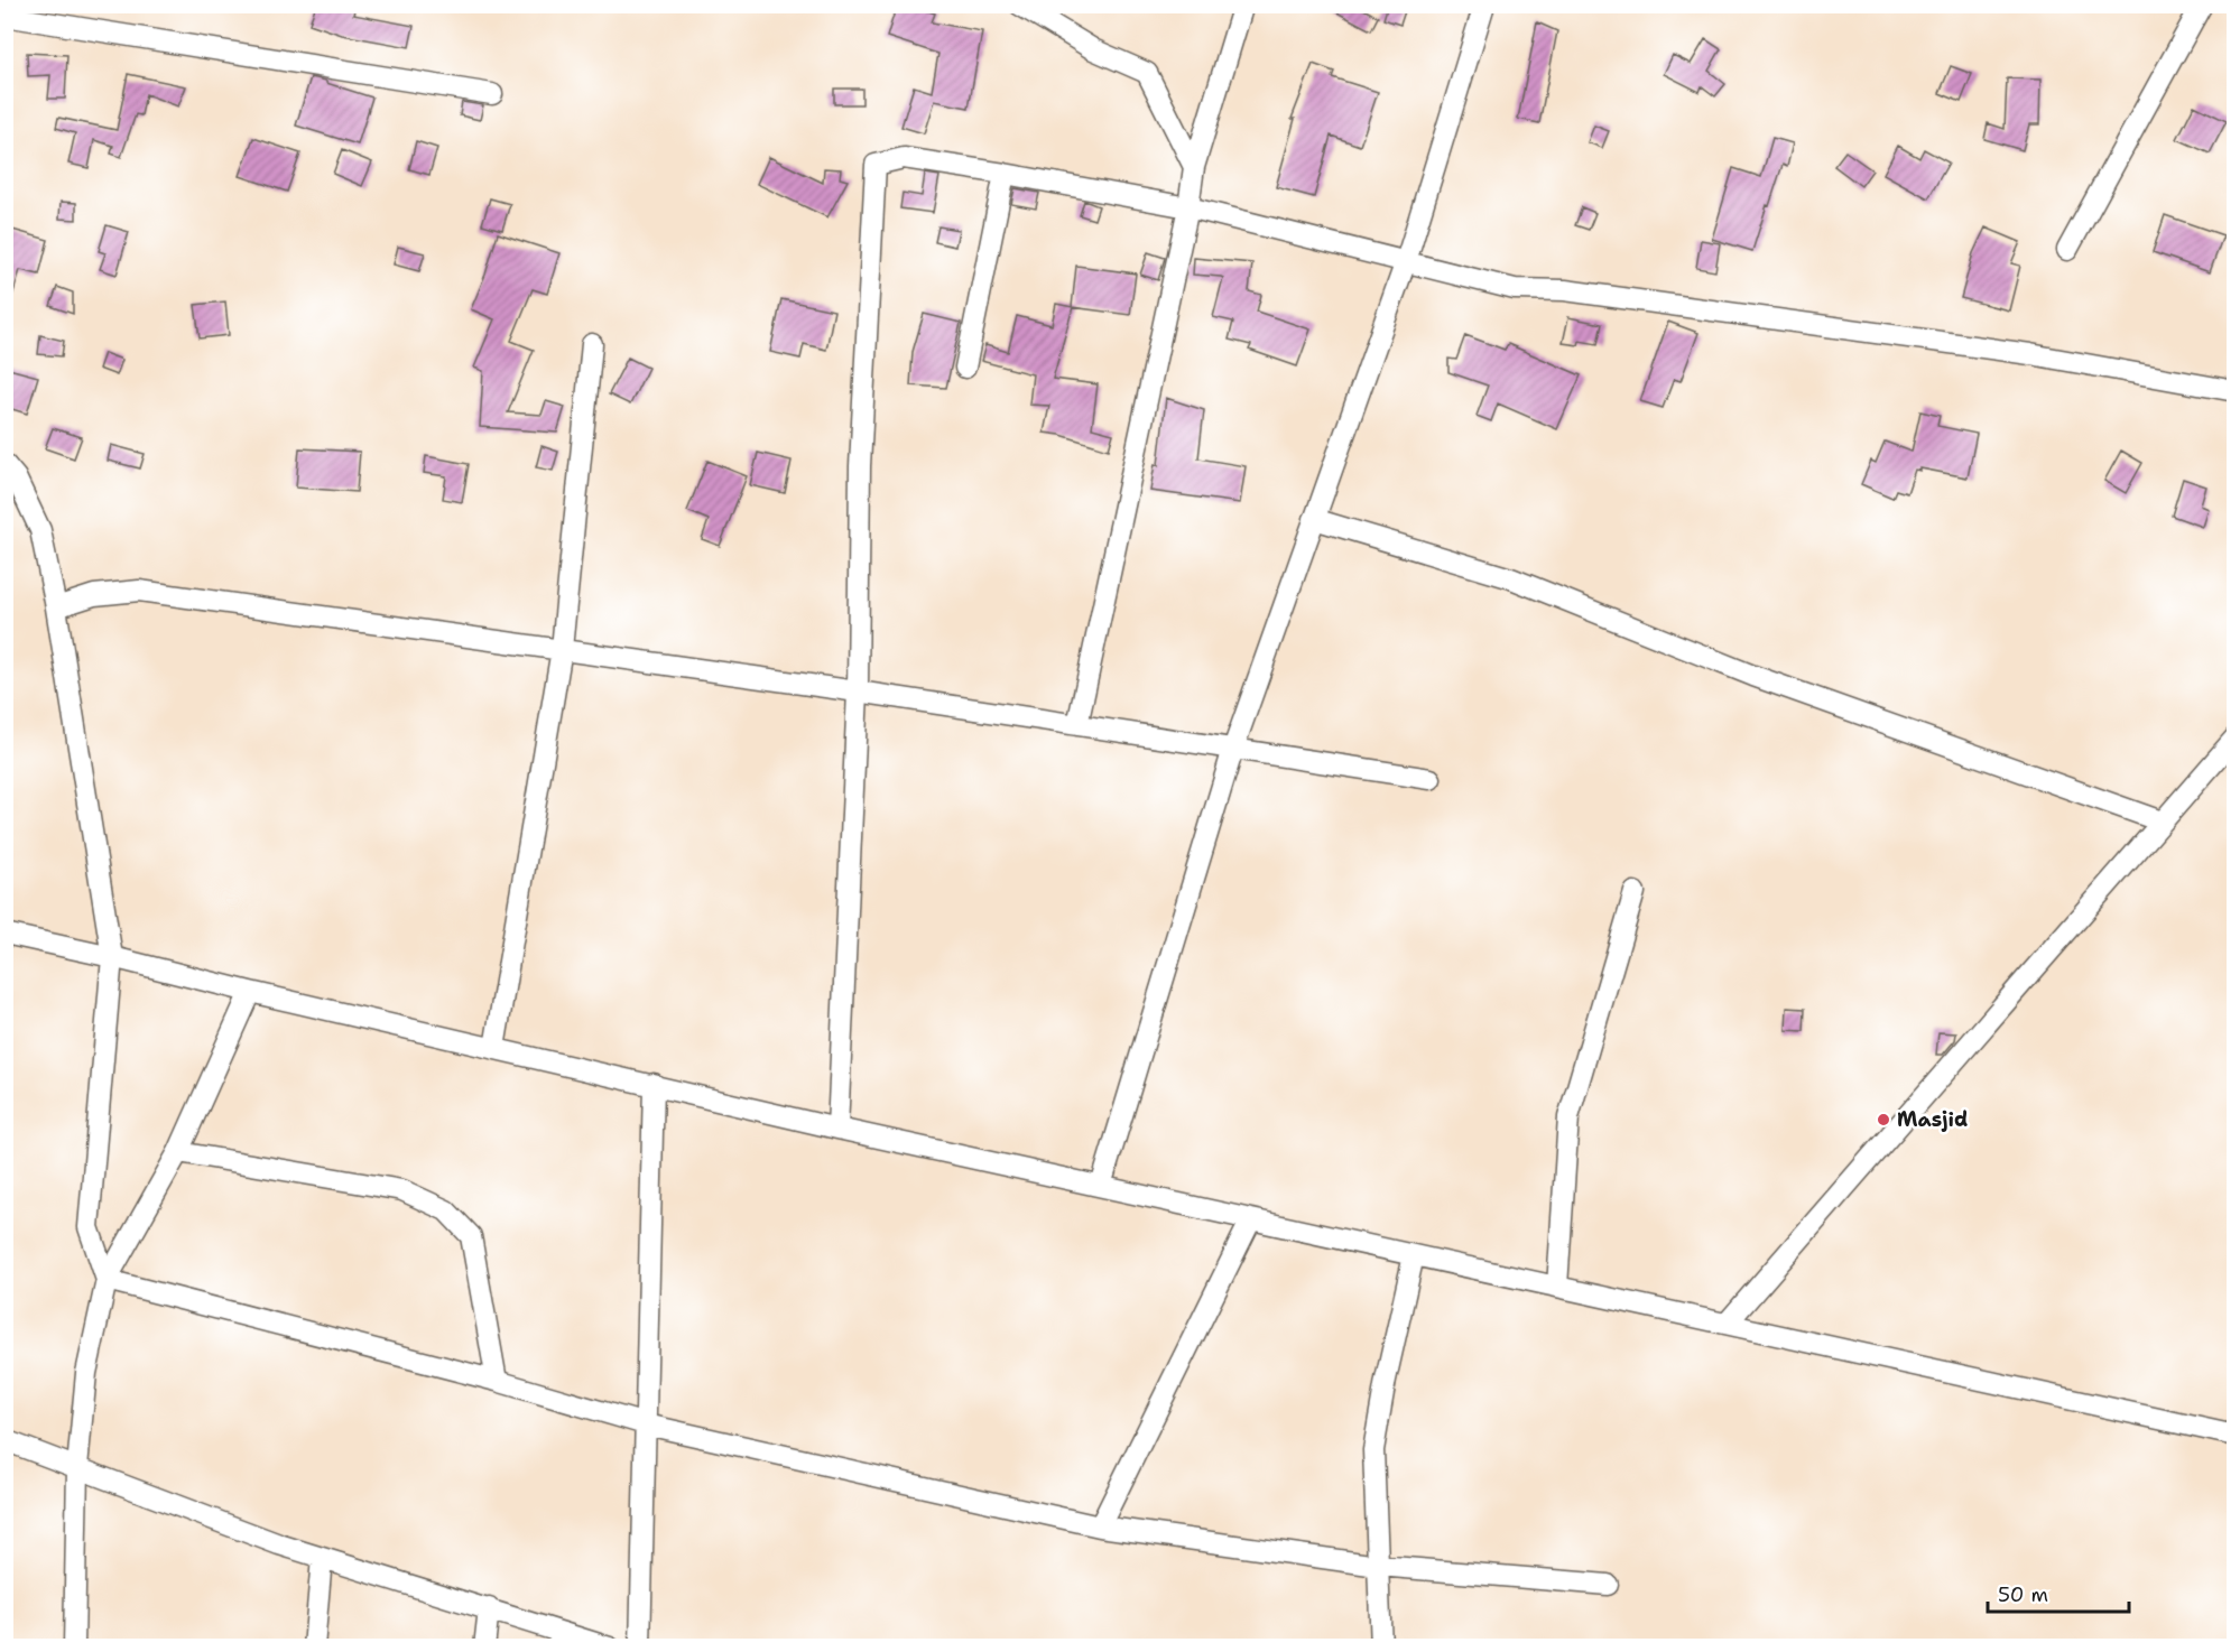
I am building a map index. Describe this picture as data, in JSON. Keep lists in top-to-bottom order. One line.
{"places":["Masjid"],"scale_bar":"50 m"}
